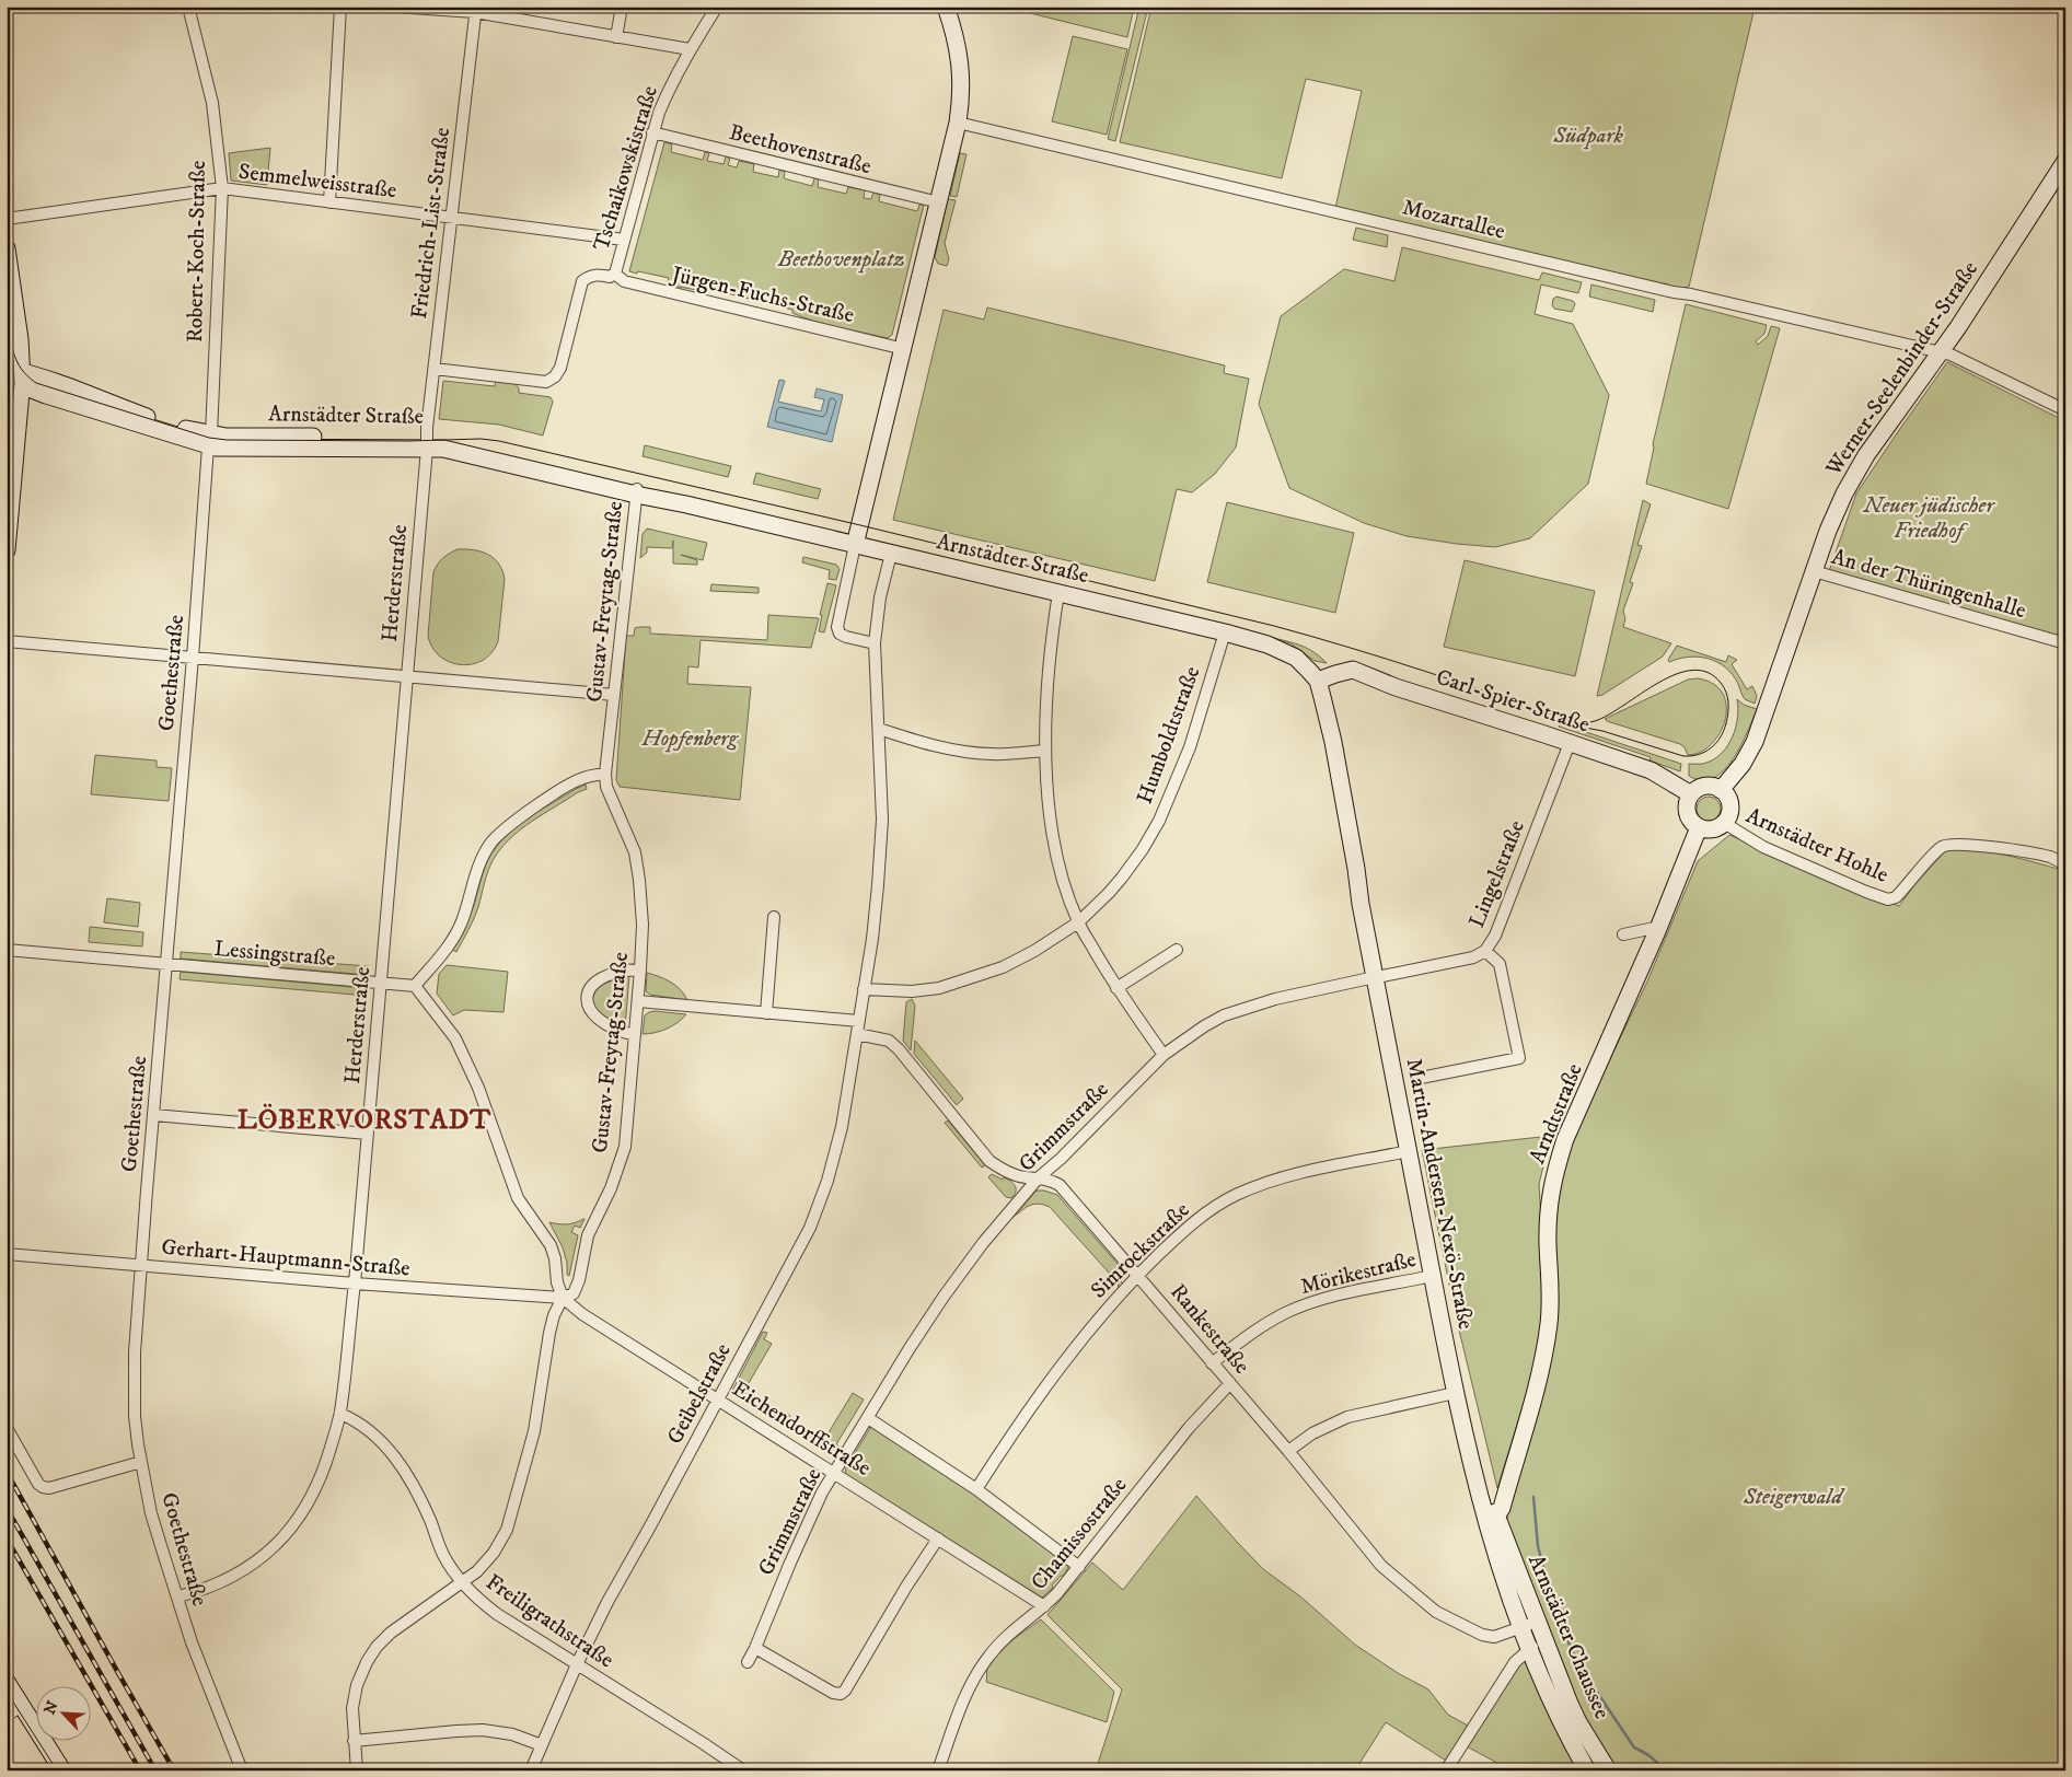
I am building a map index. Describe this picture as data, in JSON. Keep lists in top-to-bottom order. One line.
{"streets":{"main road":["Werner-Seelenbinder-Straße","Arnstädter Straße","Carl-Spier-Straße","Arndtstraße","Martin-Andersen-Nexö-Straße","Arnstädter Chaussee"],"street":["Beethovenstraße","Tschaikowskistraße","Semmelweisstraße","Mozartallee","Friedrich-List-Straße","Robert-Koch-Straße","Jürgen-Fuchs-Straße","Herderstraße","An der Thüringenhalle","Gustav-Freytag-Straße","Goethestraße","Humboldtstraße","Arnstädter Hohle","Lingelstraße","Lessingstraße","Grimmstraße","Simrockstraße","Gerhart-Hauptmann-Straße","Mörikestraße","Rankestraße","Geibelstraße","Eichendorffstraße","Chamissostraße","Freiligrathstraße"]},"crossings":[["Beethovenstraße","Tschaikowskistraße"],["Tschaikowskistraße","Semmelweisstraße"],["Tschaikowskistraße","Friedrich-List-Straße"],["Tschaikowskistraße","Jürgen-Fuchs-Straße"],["Semmelweisstraße","Friedrich-List-Straße"],["Semmelweisstraße","Robert-Koch-Straße"],["Mozartallee","Werner-Seelenbinder-Straße"],["Friedrich-List-Straße","Arnstädter Straße"],["Friedrich-List-Straße","Herderstraße"],["Robert-Koch-Straße","Arnstädter Straße"],["Robert-Koch-Straße","Goethestraße"],["Werner-Seelenbinder-Straße","An der Thüringenhalle"],["Werner-Seelenbinder-Straße","Carl-Spier-Straße"],["Werner-Seelenbinder-Straße","Arnstädter Hohle"],["Werner-Seelenbinder-Straße","Arndtstraße"],["Arnstädter Straße","Herderstraße"],["Arnstädter Straße","Gustav-Freytag-Straße"],["Arnstädter Straße","Goethestraße"],["Arnstädter Straße","Carl-Spier-Straße"],["Arnstädter Straße","Humboldtstraße"],["Arnstädter Straße","Martin-Andersen-Nexö-Straße"],["Arnstädter Straße","Geibelstraße"],["Herderstraße","Goethestraße"],["Herderstraße","Lessingstraße"],["Herderstraße","Gerhart-Hauptmann-Straße"],["Herderstraße","Freiligrathstraße"],["Gustav-Freytag-Straße","Gerhart-Hauptmann-Straße"],["Gustav-Freytag-Straße","Eichendorffstraße"],["Gustav-Freytag-Straße","Freiligrathstraße"],["Goethestraße","Lessingstraße"],["Goethestraße","Gerhart-Hauptmann-Straße"],["Carl-Spier-Straße","Arnstädter Hohle"],["Carl-Spier-Straße","Lingelstraße"],["Carl-Spier-Straße","Arndtstraße"],["Carl-Spier-Straße","Martin-Andersen-Nexö-Straße"],["Humboldtstraße","Geibelstraße"],["Arnstädter Hohle","Arndtstraße"],["Lingelstraße","Grimmstraße"],["Lingelstraße","Martin-Andersen-Nexö-Straße"],["Arndtstraße","Martin-Andersen-Nexö-Straße"],["Arndtstraße","Arnstädter Chaussee"],["Grimmstraße","Martin-Andersen-Nexö-Straße"],["Grimmstraße","Rankestraße"],["Grimmstraße","Eichendorffstraße"],["Martin-Andersen-Nexö-Straße","Simrockstraße"],["Martin-Andersen-Nexö-Straße","Mörikestraße"],["Martin-Andersen-Nexö-Straße","Arnstädter Chaussee"],["Simrockstraße","Rankestraße"],["Gerhart-Hauptmann-Straße","Eichendorffstraße"],["Mörikestraße","Rankestraße"],["Rankestraße","Geibelstraße"],["Rankestraße","Chamissostraße"],["Rankestraße","Arnstädter Chaussee"],["Geibelstraße","Eichendorffstraße"],["Geibelstraße","Freiligrathstraße"],["Eichendorffstraße","Chamissostraße"]],"districts":["LÖBERVORSTADT"],"parks":["Südpark","Beethovenplatz","Neuer jüdischer Friedhof","Hopfenberg","Steigerwald"],"north":"top left"}
